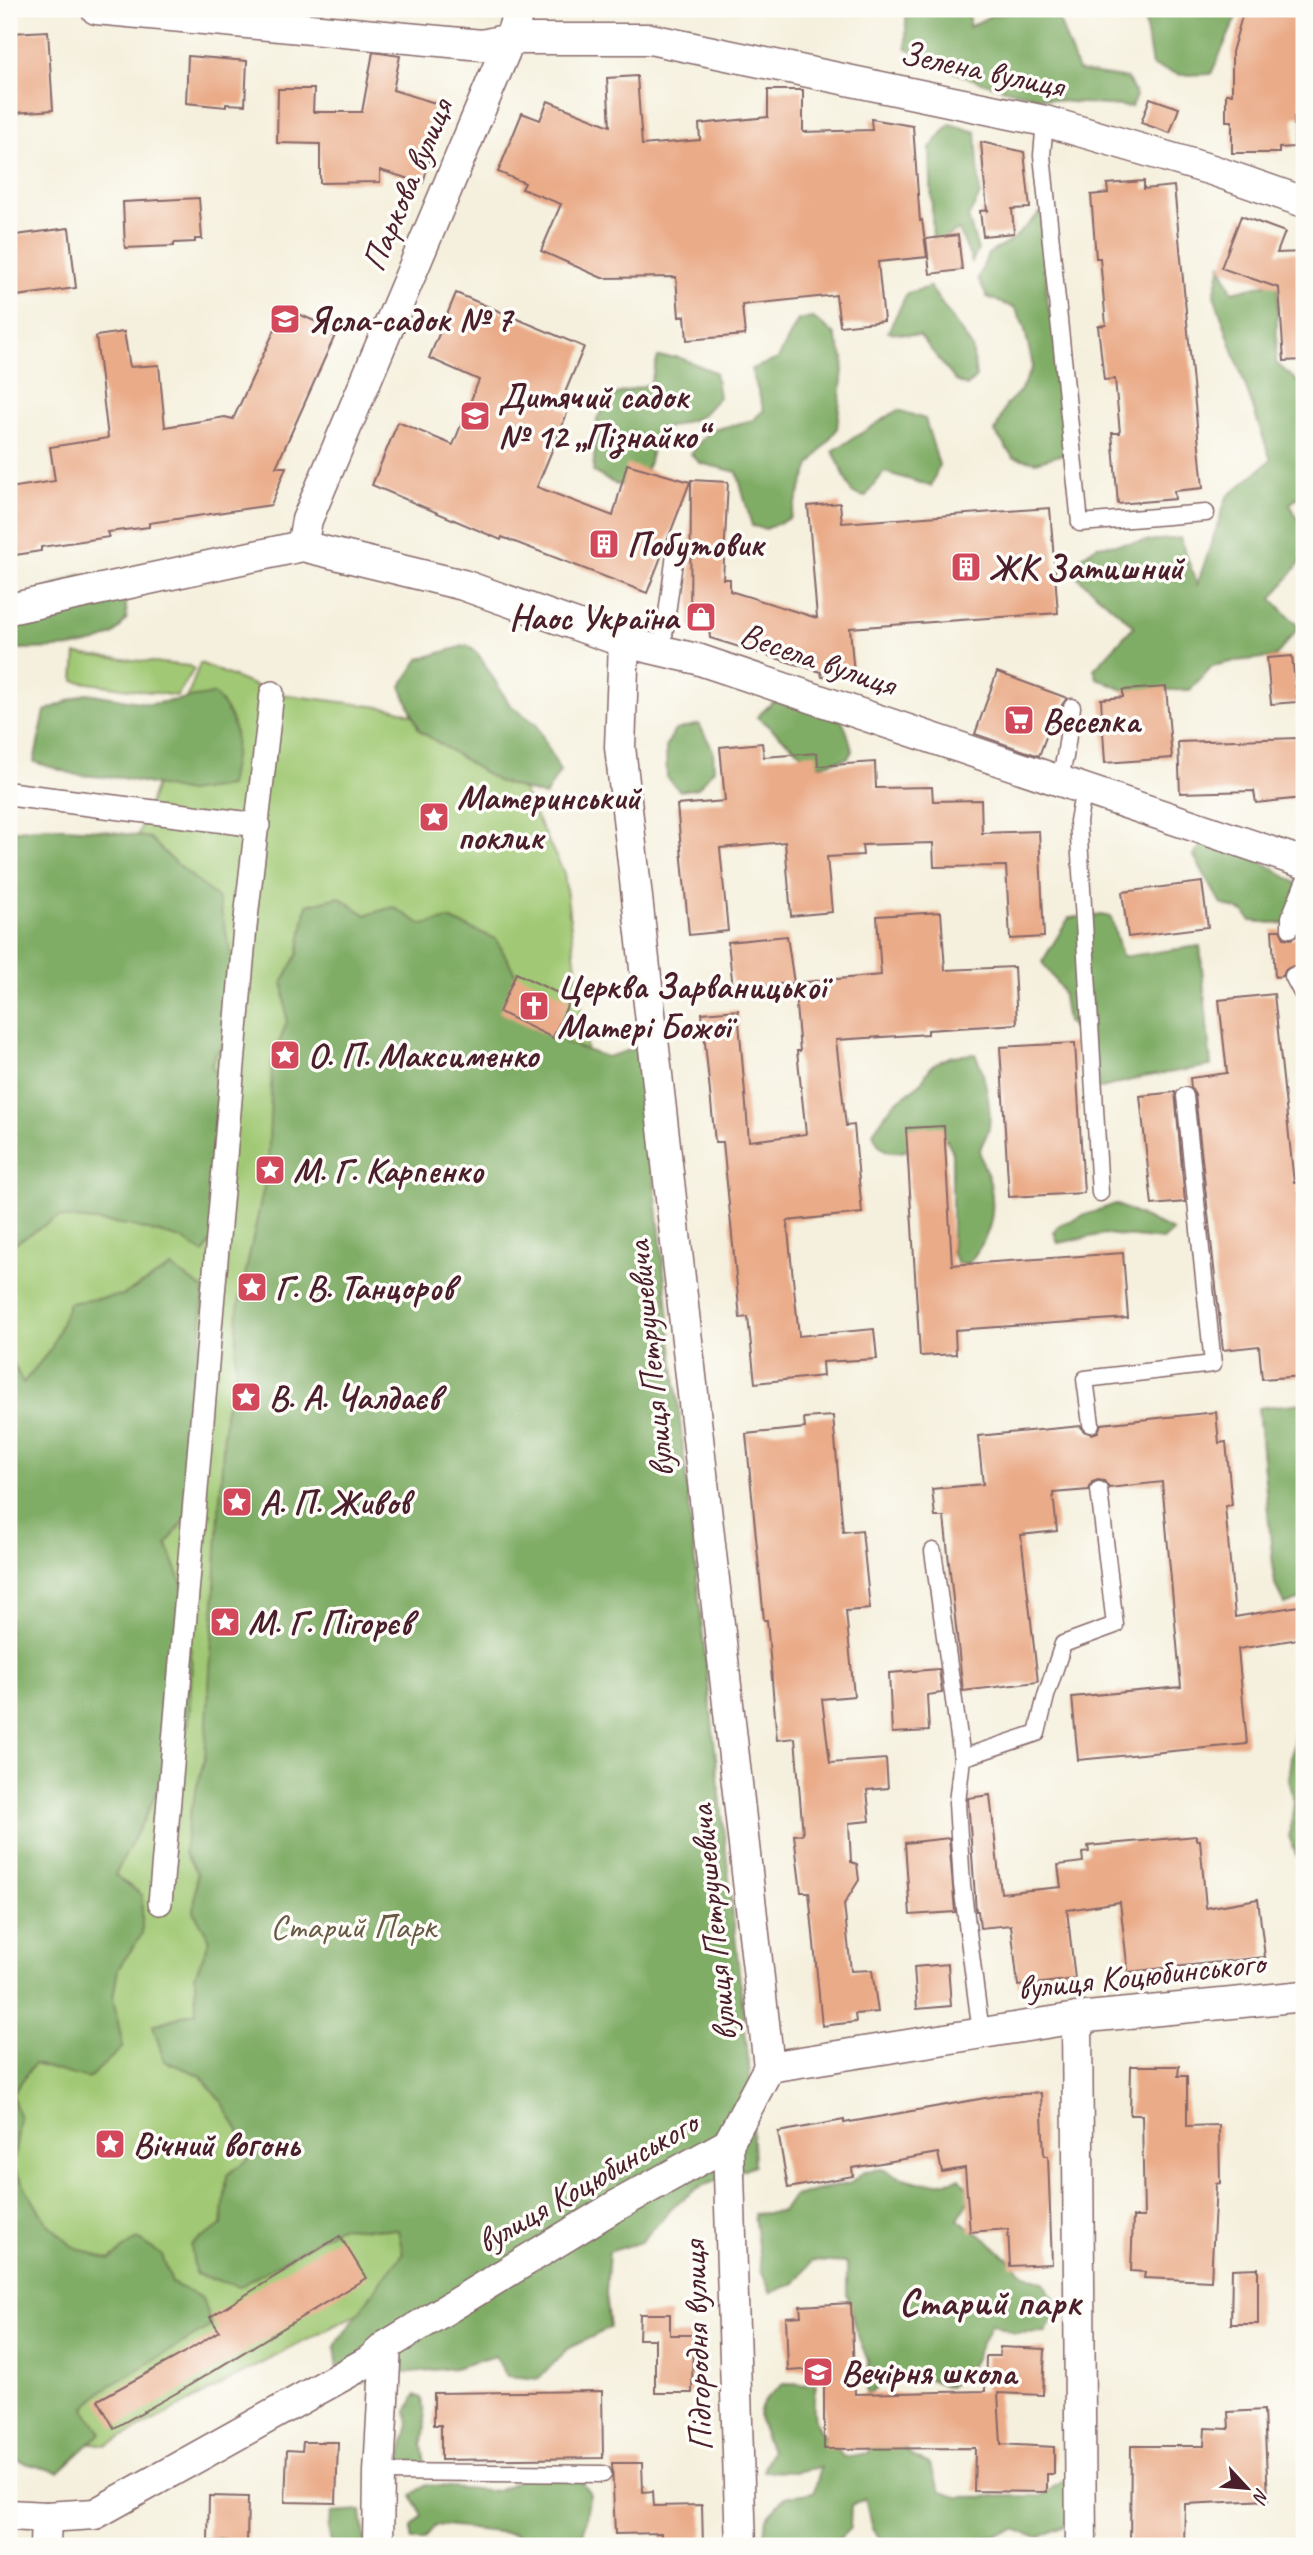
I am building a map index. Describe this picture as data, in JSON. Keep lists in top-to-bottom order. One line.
{"streets":{"street":["Зелена вулиця","Паркова вулиця","Весела вулиця","вулиця Петрушевича","вулиця Коцюбинського","Підгородня вулиця"]},"crossings":[["Зелена вулиця","Паркова вулиця"],["Паркова вулиця","Весела вулиця"],["Весела вулиця","вулиця Петрушевича"],["вулиця Петрушевича","вулиця Коцюбинського"],["вулиця Коцюбинського","Підгородня вулиця"]],"districts":["Старий парк"],"parks":["Старий Парк"],"places":{"school or university":["Ясла-садок № 7","Дитячий садок № 12 „Пізнайко“","Вечірня школа"],"building":["Побутовик","ЖК Затишний"],"shop":["Наос Україна"],"supermarket":["Веселка"],"place":["Материнський поклик","О. П. Максименко","М. Г. Карпенко","Г. В. Танцоров","В. А. Чалдаєв","А. П. Живов","М. Г. Пігорєв","Вічний вогонь"],"church":["Церква Зарваницької Матері Божої"]},"north":"bottom right"}
